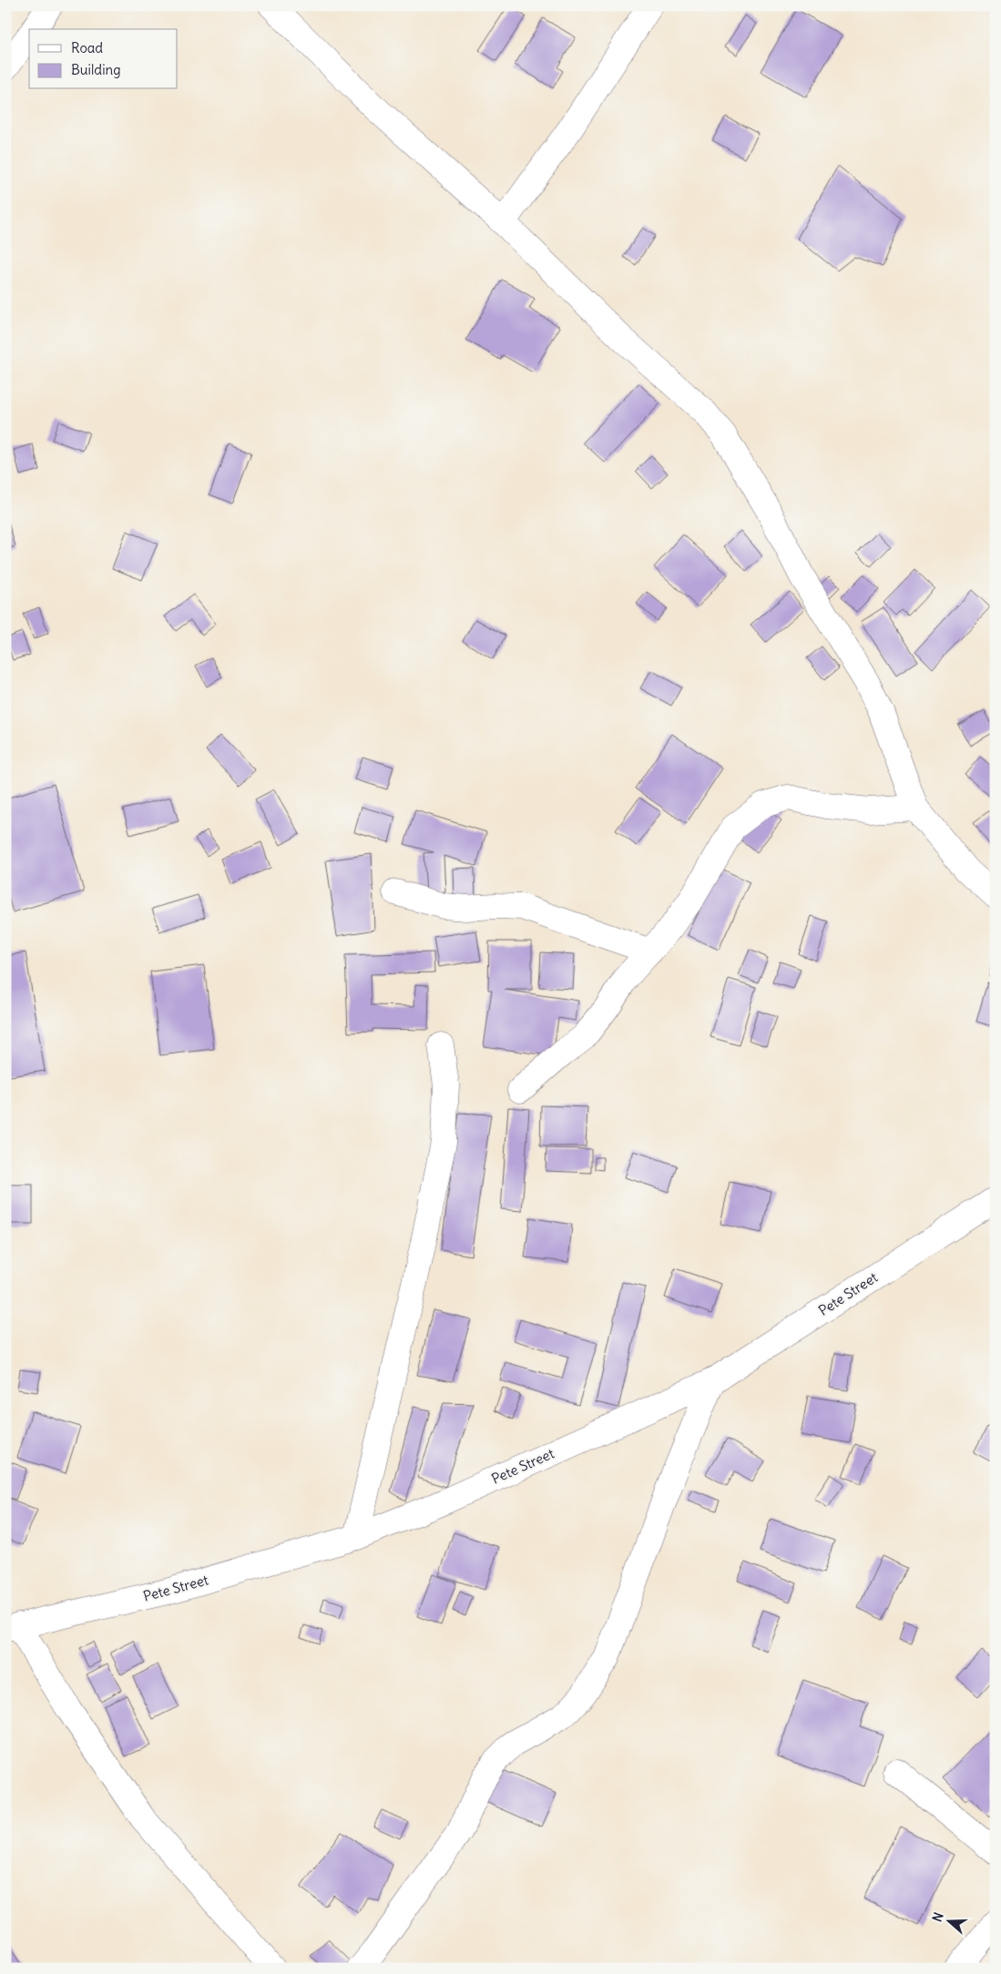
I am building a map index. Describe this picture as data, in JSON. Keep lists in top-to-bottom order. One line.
{"streets":{"street":["Pete Street"]},"legend":["Road","Building"],"north":"left"}
